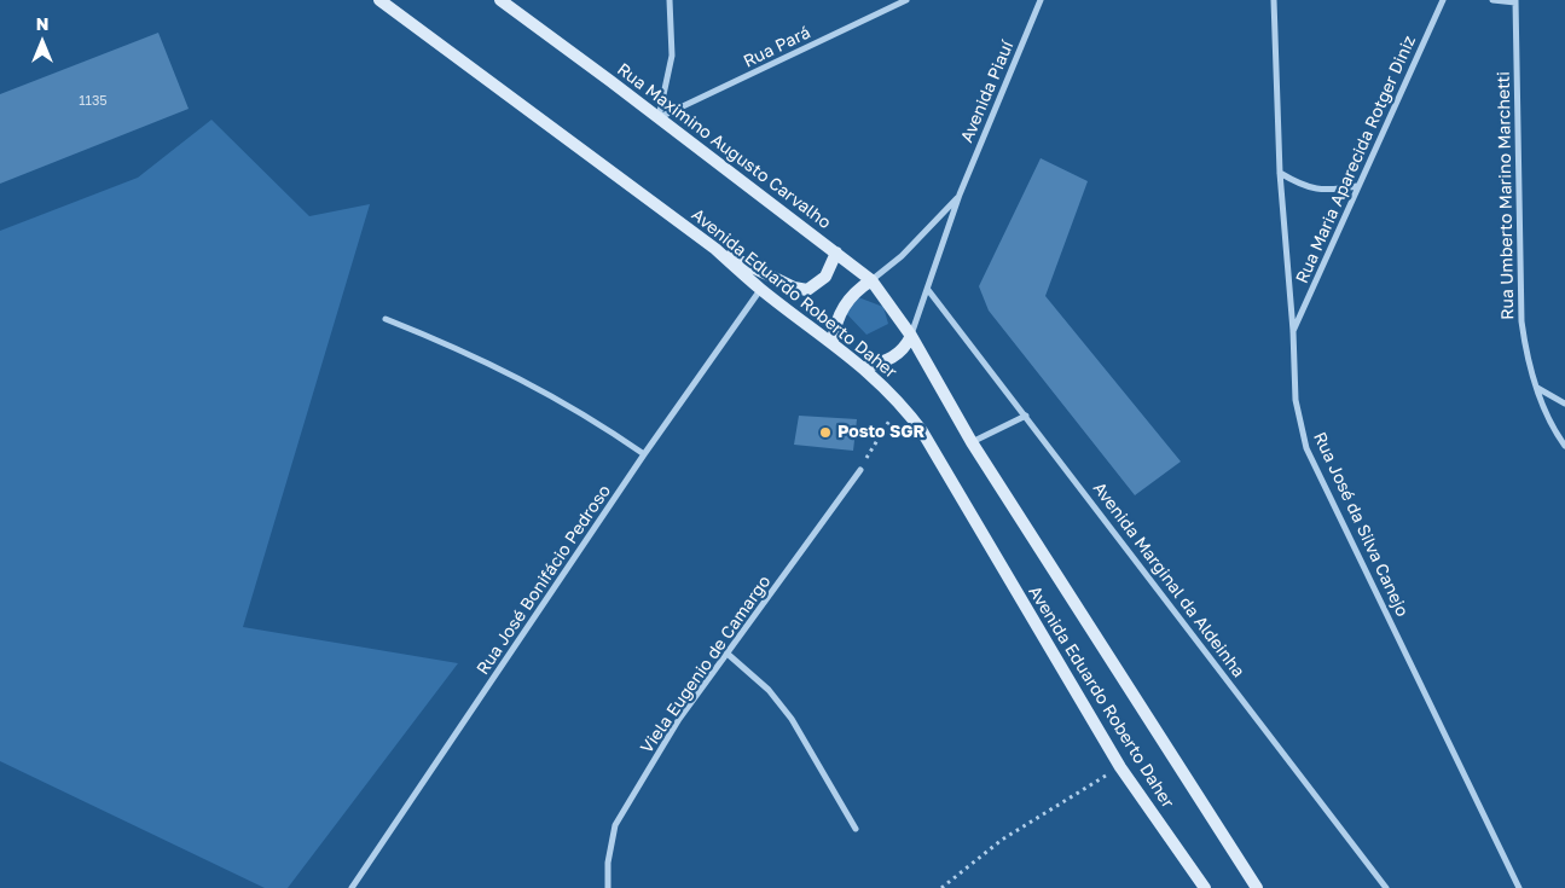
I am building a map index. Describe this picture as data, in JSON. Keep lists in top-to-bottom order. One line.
{"streets":{"main road":["Rua Maximino Augusto Carvalho","Avenida Eduardo Roberto Daher"],"street":["Rua Pará","Avenida Piauí","Rua Maria Aparecida Rotger Diniz","Rua Umberto Marino Marchetti","Rua José da Silva Canejo","Rua José Bonifácio Pedroso","Avenida Marginal da Aldeinha","Viela Eugenio de Camargo"]},"crossings":[["Rua Pará","Rua Maximino Augusto Carvalho"],["Avenida Piauí","Rua Maximino Augusto Carvalho"],["Avenida Piauí","Avenida Eduardo Roberto Daher"],["Avenida Piauí","Avenida Marginal da Aldeinha"],["Rua Maximino Augusto Carvalho","Avenida Eduardo Roberto Daher"],["Rua Maria Aparecida Rotger Diniz","Rua José da Silva Canejo"],["Avenida Eduardo Roberto Daher","Rua José Bonifácio Pedroso"]],"places":["Posto SGR"],"house_numbers":["1135"],"north":"top"}
